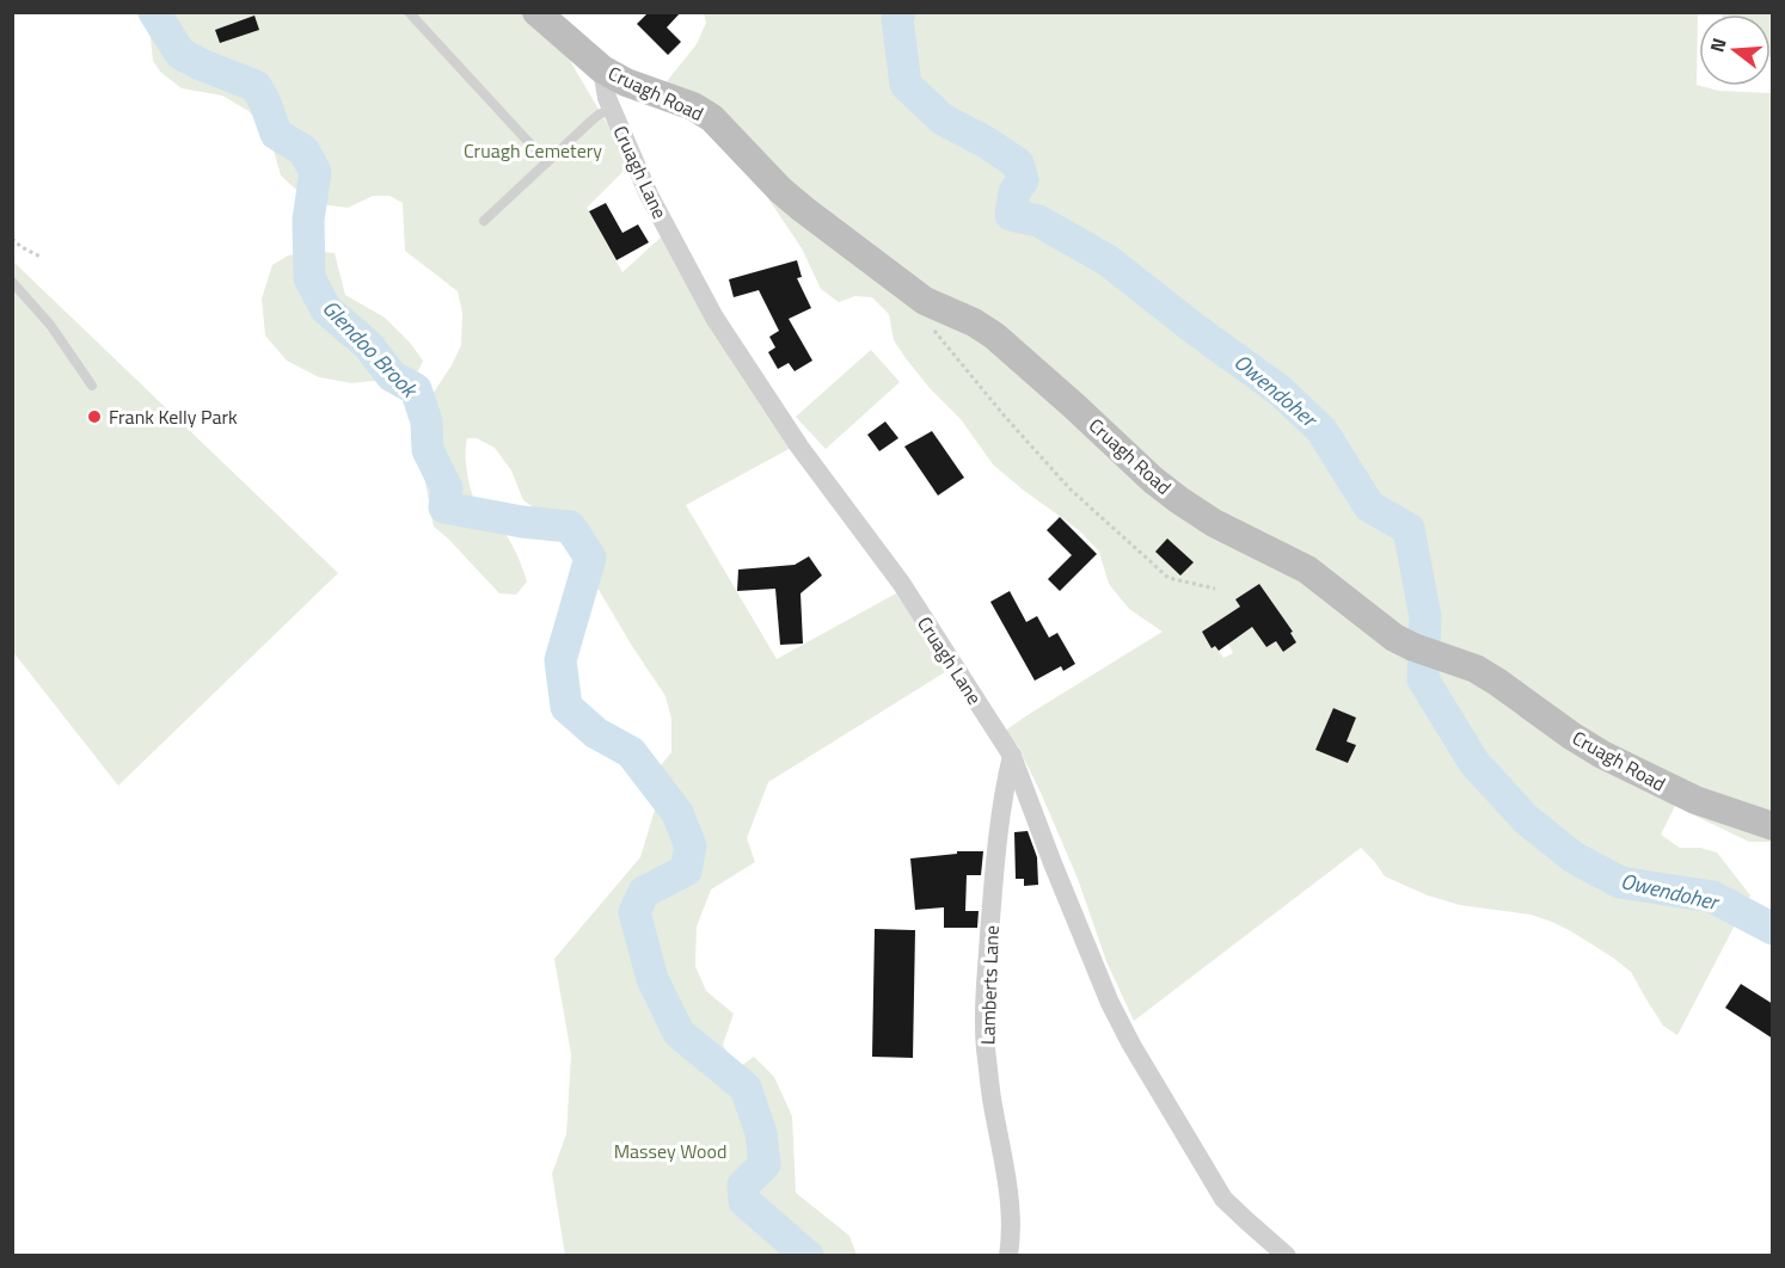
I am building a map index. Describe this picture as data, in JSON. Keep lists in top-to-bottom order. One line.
{"streets":{"main road":["Cruagh Road"],"street":["Cruagh Lane","Lamberts Lane"]},"crossings":[["Cruagh Road","Cruagh Lane"],["Cruagh Lane","Lamberts Lane"]],"water":["Glendoo Brook","Owendoher"],"parks":["Cruagh Cemetery","Massey Wood"],"places":["Frank Kelly Park"],"north":"left"}
